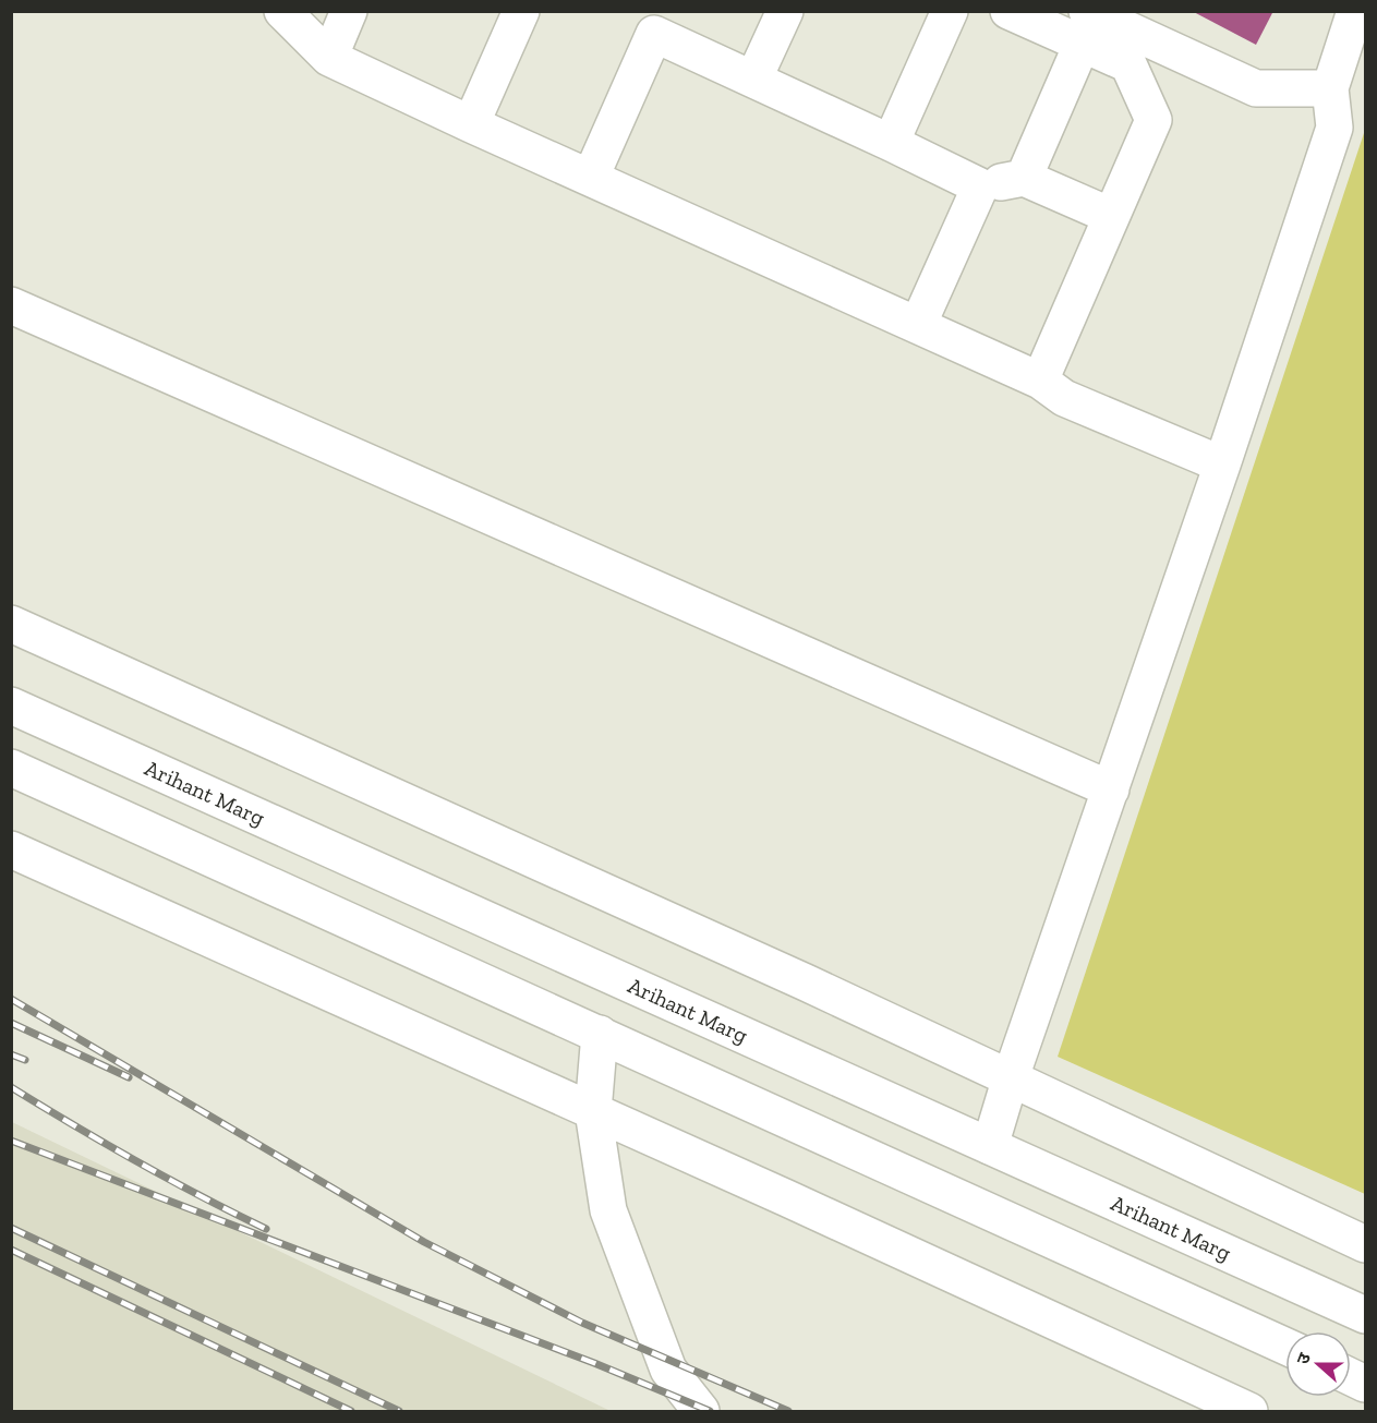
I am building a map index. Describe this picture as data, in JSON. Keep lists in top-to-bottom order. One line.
{"streets":{"street":["Arihant Marg"]},"north":"left"}
